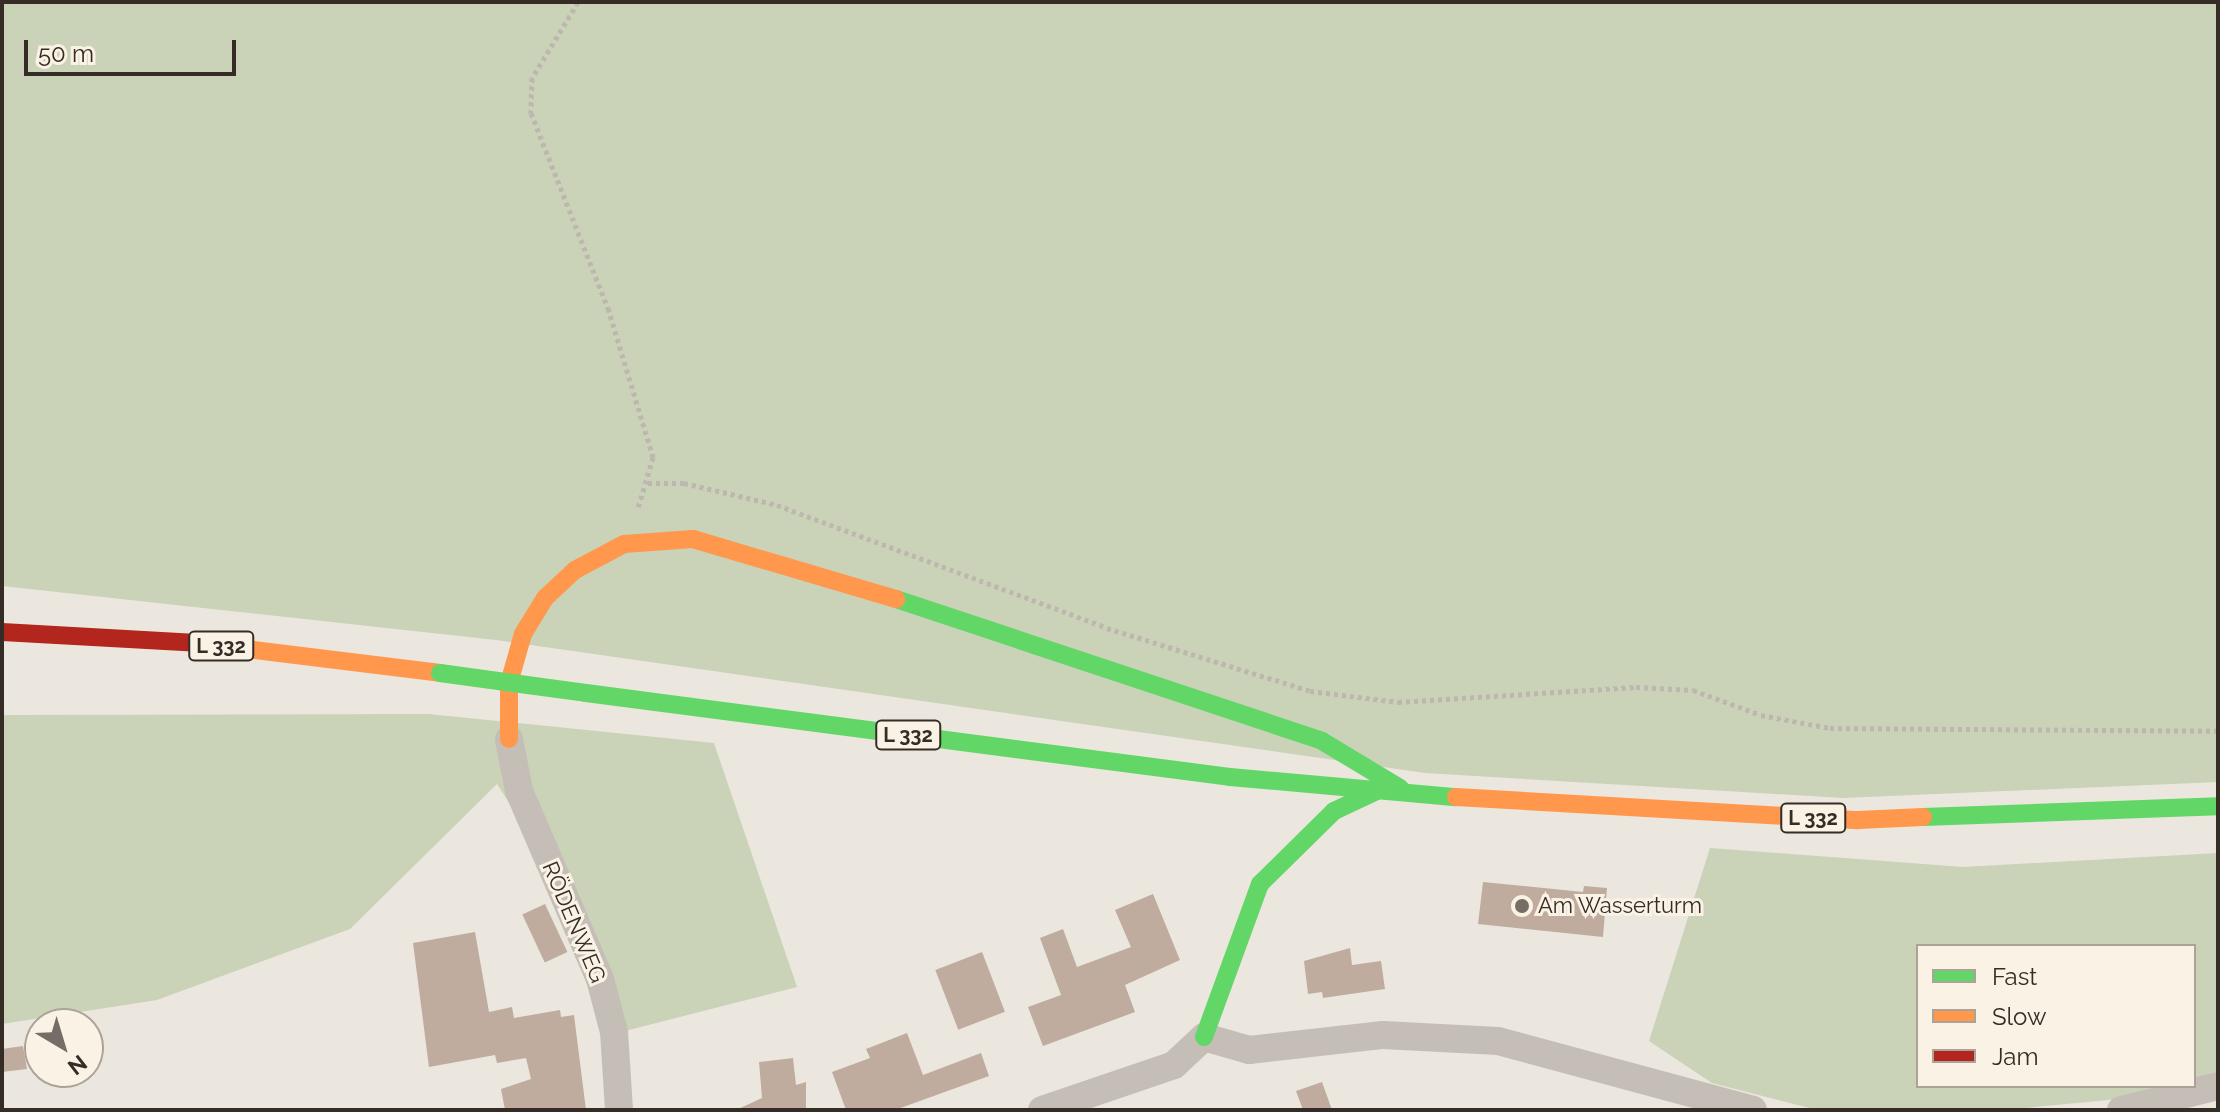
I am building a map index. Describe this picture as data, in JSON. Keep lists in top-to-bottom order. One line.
{"streets":{"main road":["L 332"],"street":["RÖDENWEG"]},"places":["Am Wasserturm"],"legend":["Fast","Slow","Jam"],"scale_bar":"50 m","north":"bottom right"}
